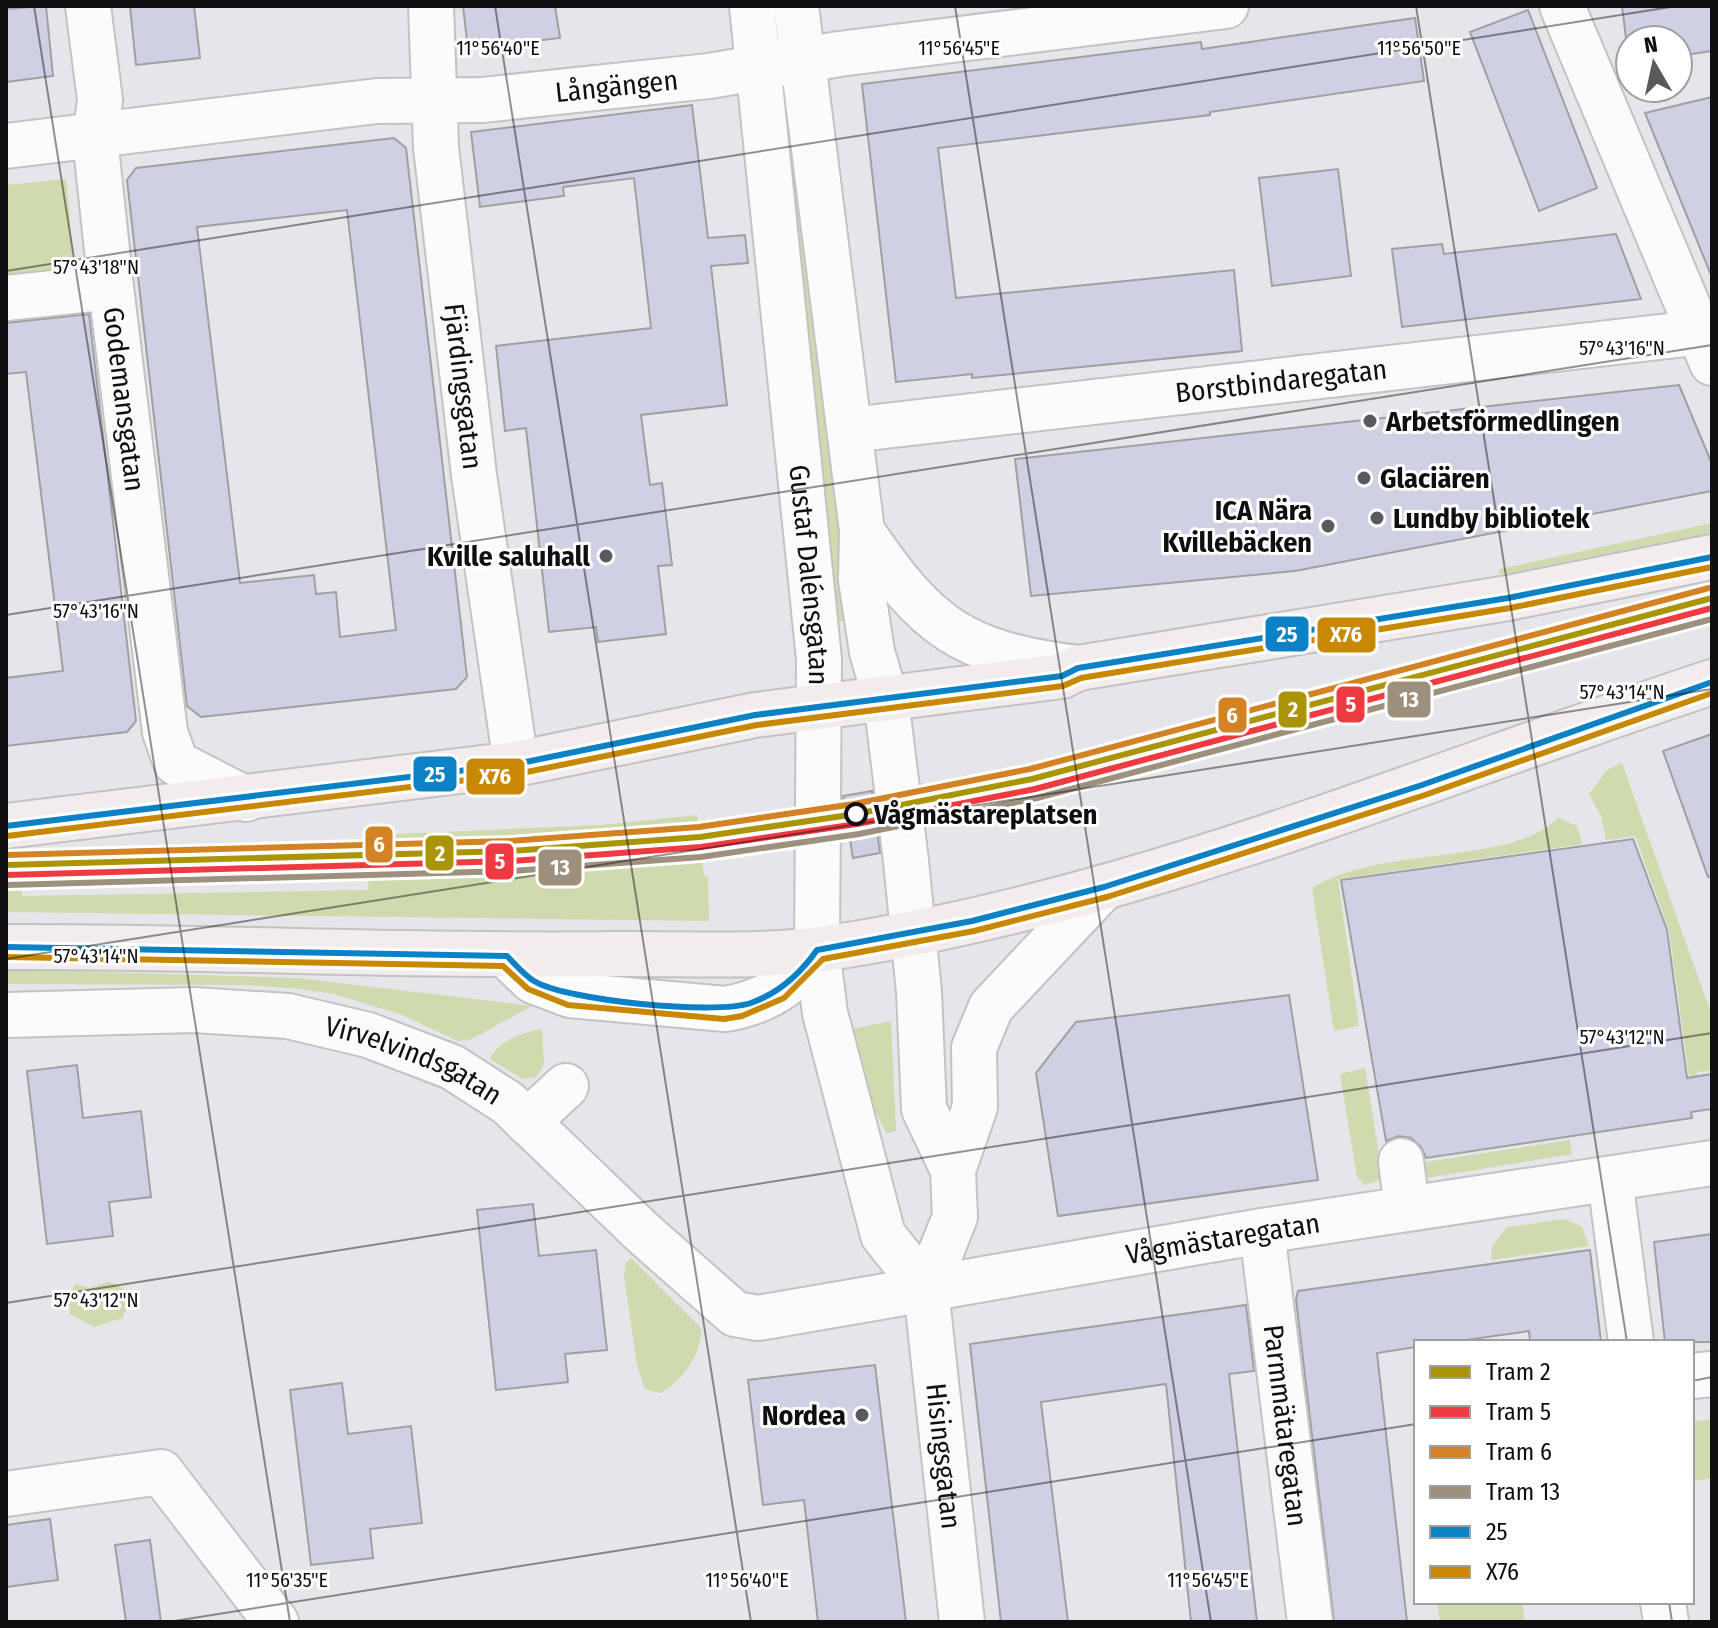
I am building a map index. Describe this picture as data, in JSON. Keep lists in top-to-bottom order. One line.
{"streets":{"street":["Långängen","Borstbindaregatan","Fjärdingsgatan","Godemansgatan","Gustaf Dalénsgatan","Virvelvindsgatan","Vågmästaregatan","Parmmätaregatan","Hisingsgatan"]},"crossings":[["Långängen","Fjärdingsgatan"],["Långängen","Godemansgatan"],["Långängen","Gustaf Dalénsgatan"],["Borstbindaregatan","Gustaf Dalénsgatan"],["Gustaf Dalénsgatan","Vågmästaregatan"],["Gustaf Dalénsgatan","Hisingsgatan"],["Virvelvindsgatan","Vågmästaregatan"],["Vågmästaregatan","Parmmätaregatan"],["Vågmästaregatan","Hisingsgatan"]],"places":["Arbetsförmedlingen","Glaciären","Lundby bibliotek","ICA Nära Kvillebäcken","Kville saluhall","Vågmästareplatsen","Nordea"],"lines":["transit line 25","transit line X76","tram line 6","tram line 2","tram line 5","tram line 13"],"legend":["Tram 2","Tram 5","Tram 6","Tram 13","25","X76"],"north":"top","coordinates":["11°56'40\"E","11°56'45\"E","11°56'50\"E","57°43'18\"N","57°43'16\"N","57°43'14\"N","57°43'12\"N","11°56'35\"E"]}
